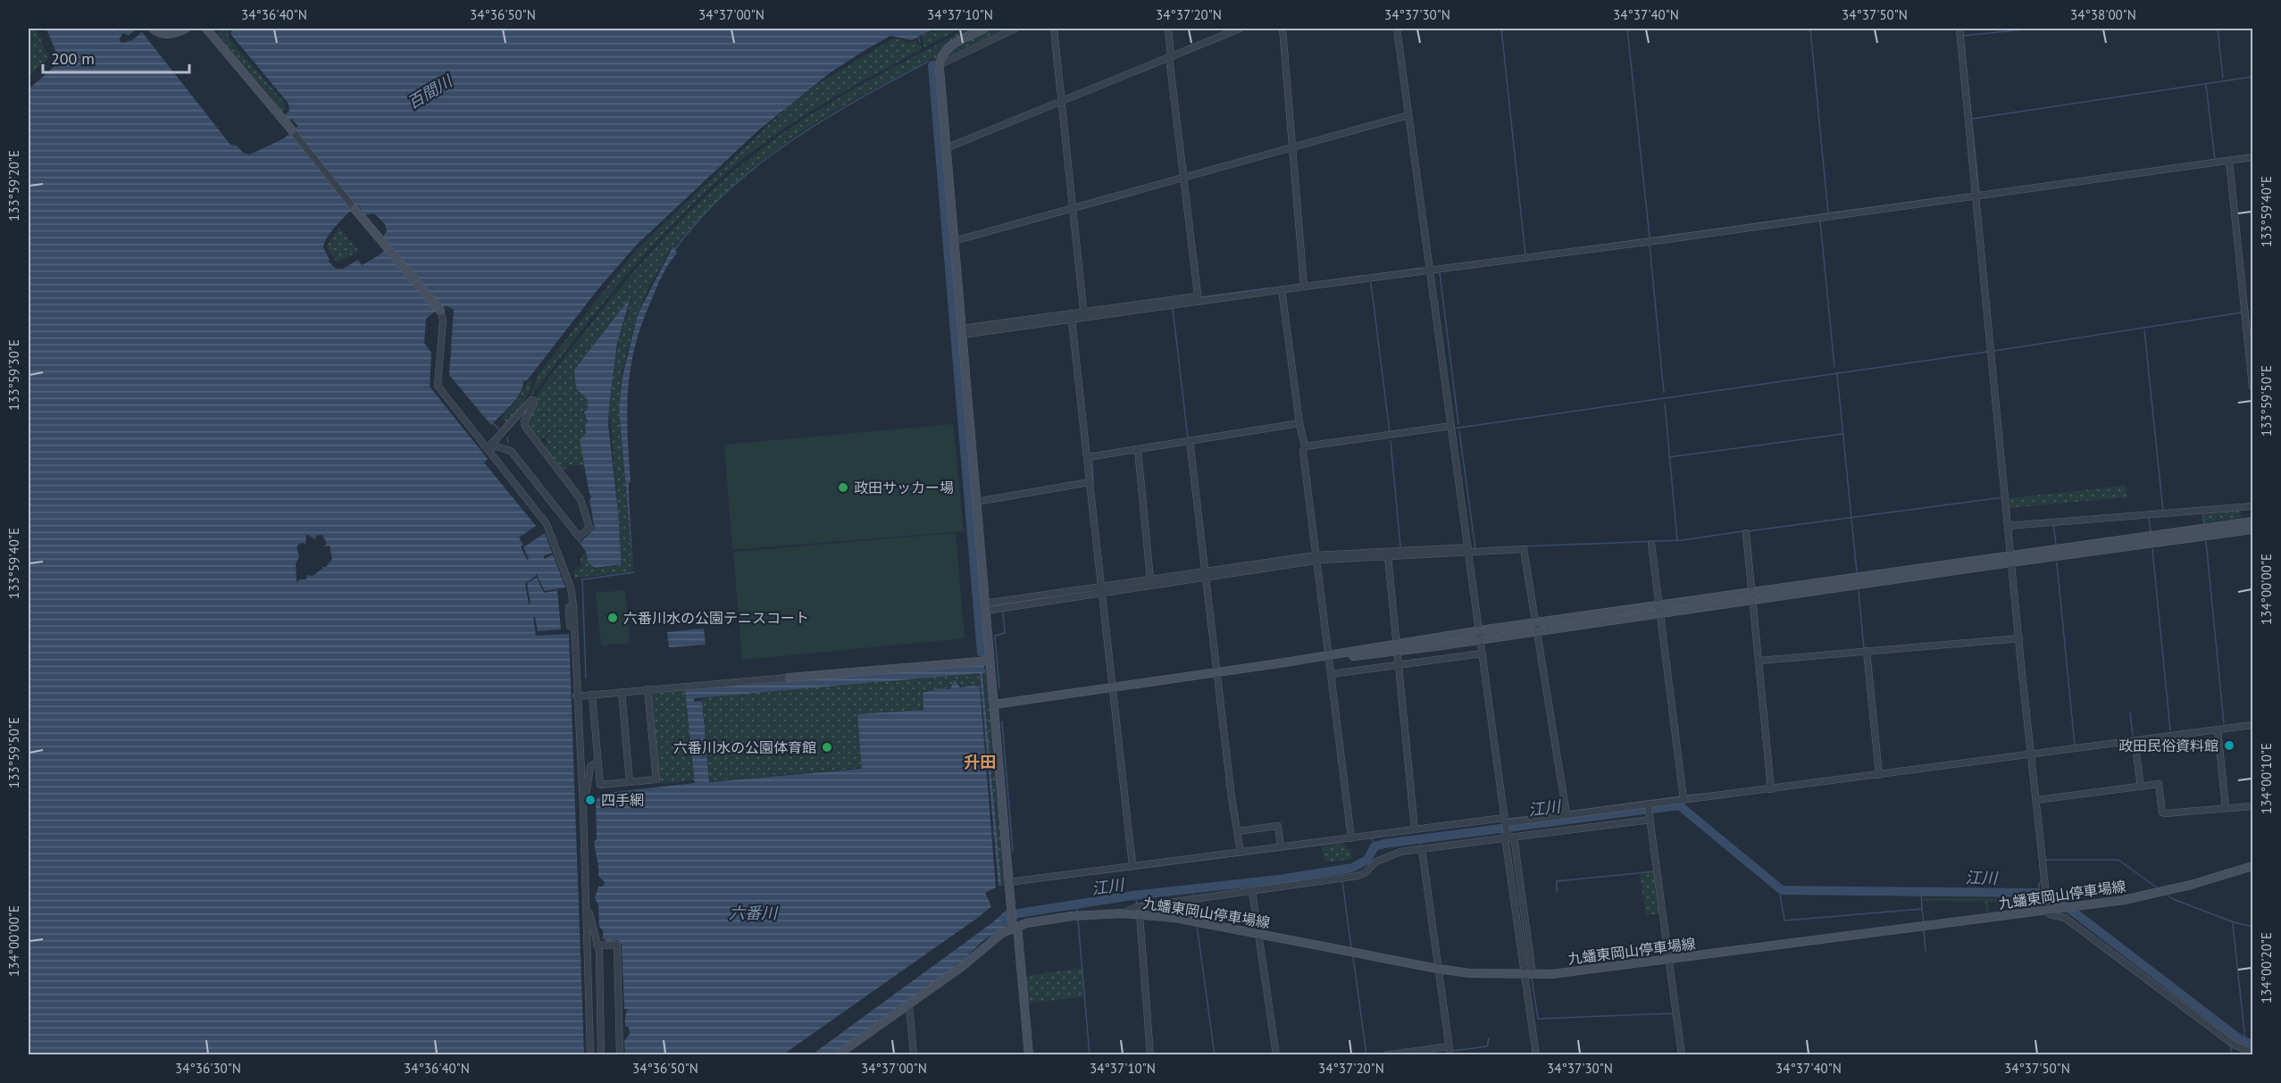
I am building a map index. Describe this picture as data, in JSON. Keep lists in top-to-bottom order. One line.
{"streets":{"main road":["九蟠東岡山停車場線"]},"districts":["升田"],"water":["百間川","江川","六番川"],"places":["政田サッカー場","六番川水の公園テニスコート","政田民俗資料館","六番川水の公園体育館","四手網"],"scale_bar":"200 m","coordinates":["34°36'40\"N","34°36'50\"N","34°37'00\"N","34°37'10\"N","34°37'20\"N","34°37'30\"N","34°37'40\"N","34°37'50\"N","34°38'00\"N","133°59'20\"E","133°59'40\"E","133°59'30\"E","133°59'50\"E","134°00'00\"E","134°00'10\"E","134°00'20\"E","34°36'30\"N"]}
